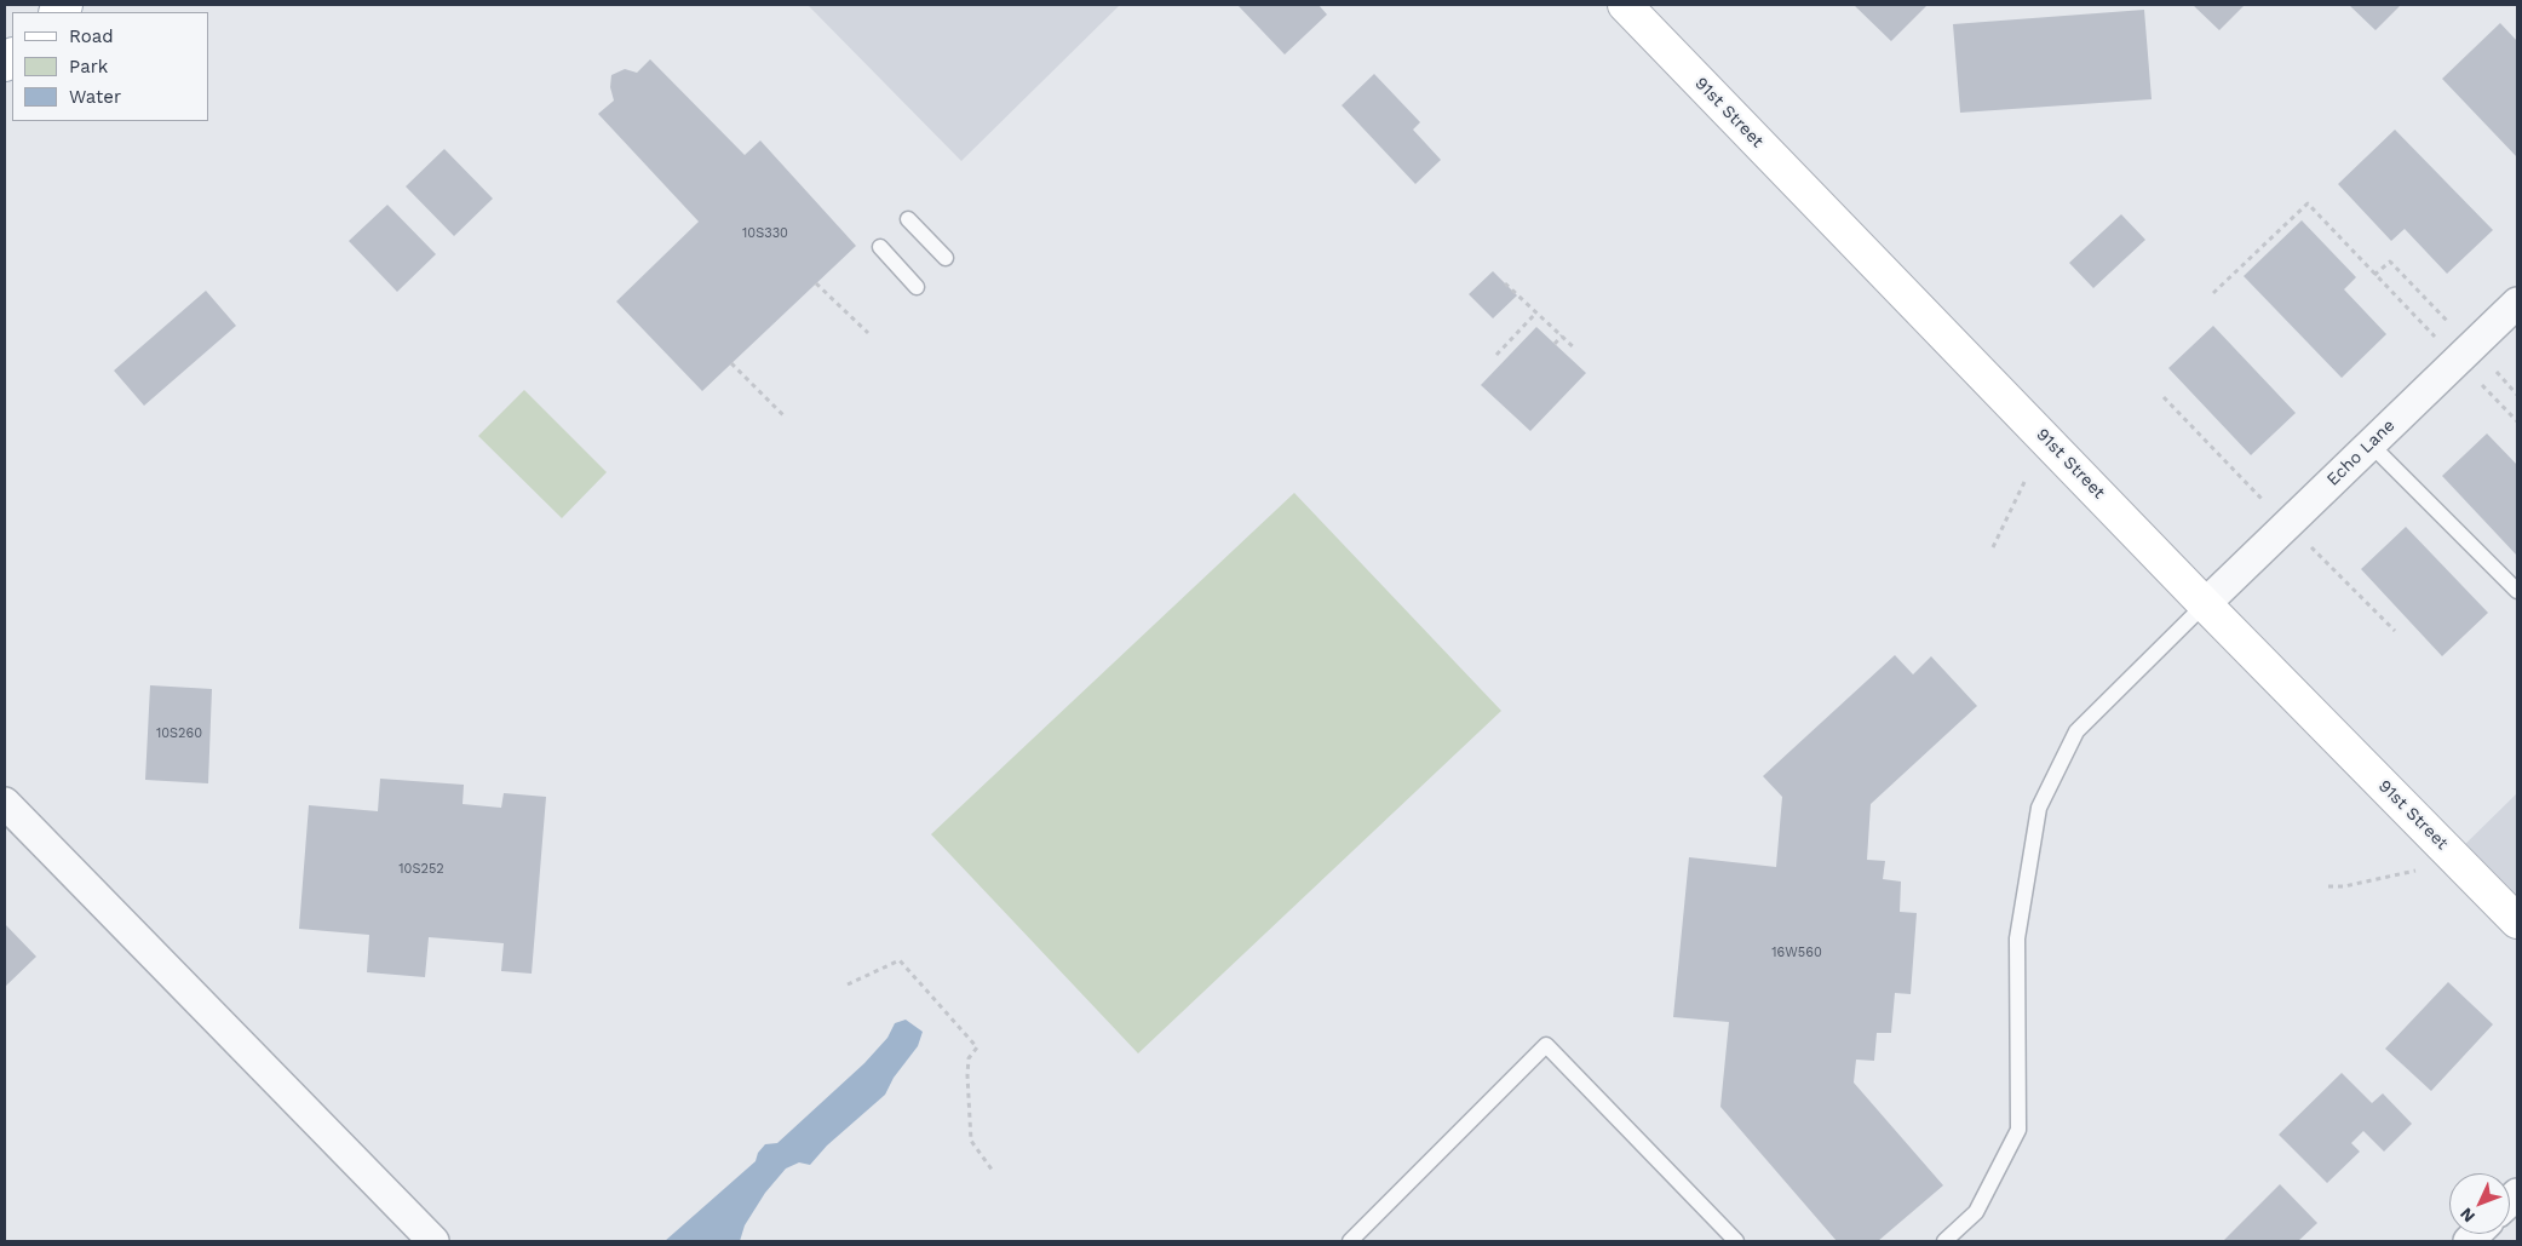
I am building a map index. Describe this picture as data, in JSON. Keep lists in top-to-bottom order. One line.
{"streets":{"main road":["91st Street"],"street":["Echo Lane"]},"crossings":[["91st Street","Echo Lane"]],"house_numbers":["10S330","10S260","10S252","16W560"],"legend":["Road","Park","Water"],"north":"bottom left"}
